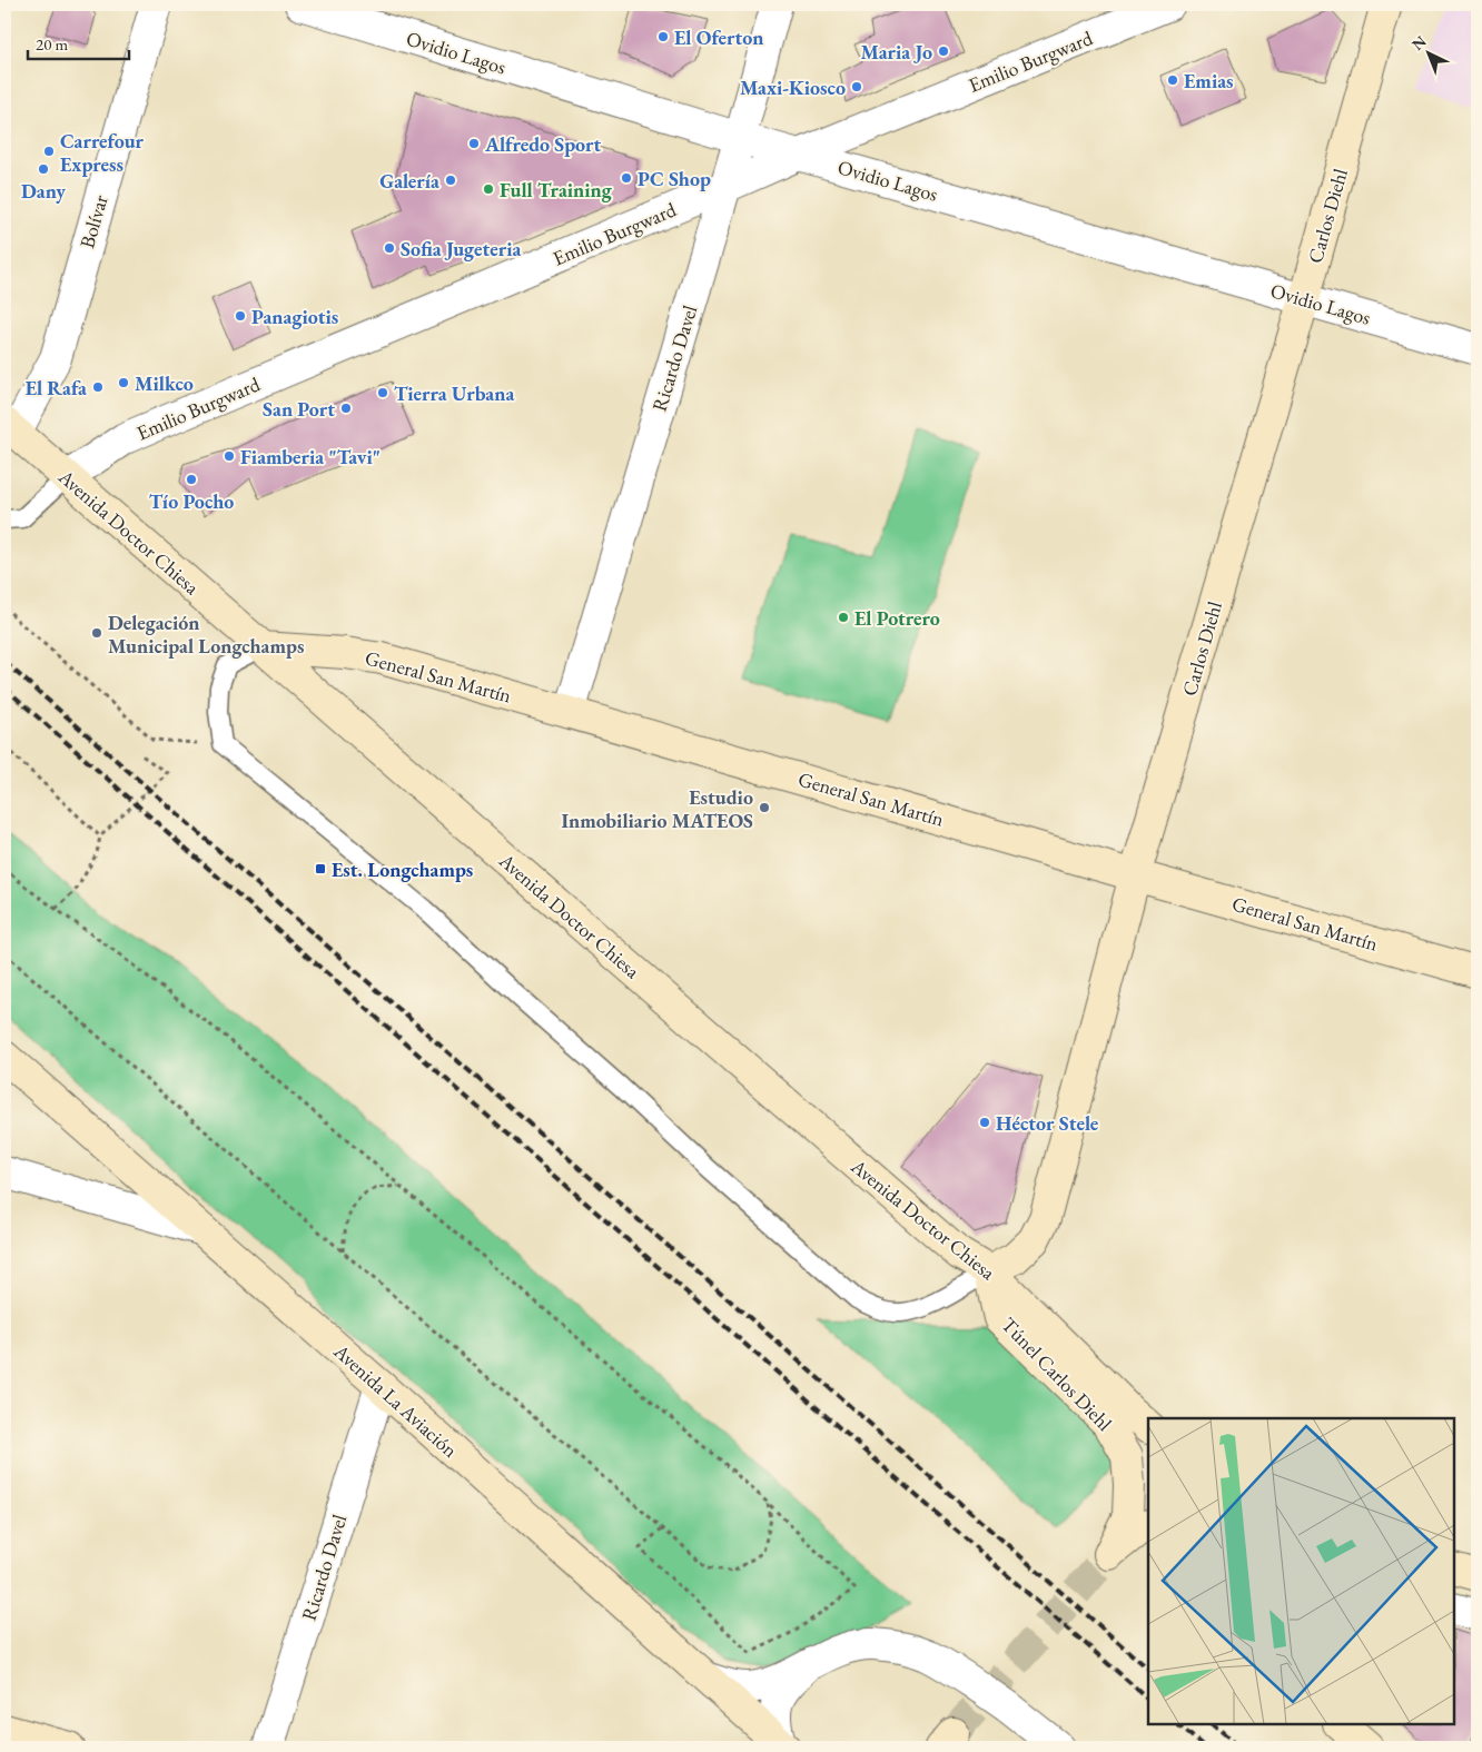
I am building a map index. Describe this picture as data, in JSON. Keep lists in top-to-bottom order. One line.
{"streets":{"main road":["Carlos Diehl","Avenida Doctor Chiesa","General San Martín","Túnel Carlos Diehl","Avenida La Aviación"],"street":["Ovidio Lagos","Emilio Burgward","Bolívar","Ricardo Davel"]},"crossings":[["Ovidio Lagos","Emilio Burgward"],["Ovidio Lagos","Carlos Diehl"],["Ovidio Lagos","Ricardo Davel"],["Emilio Burgward","Ricardo Davel"],["Emilio Burgward","Avenida Doctor Chiesa"],["Carlos Diehl","Avenida Doctor Chiesa"],["Carlos Diehl","General San Martín"],["Carlos Diehl","Túnel Carlos Diehl"],["Bolívar","Avenida Doctor Chiesa"],["Ricardo Davel","General San Martín"],["Ricardo Davel","Avenida La Aviación"],["Avenida Doctor Chiesa","General San Martín"],["Avenida Doctor Chiesa","Túnel Carlos Diehl"]],"places":{"other":["El Oferton","Maria Jo","Emias","Maxi-Kiosco","Alfredo Sport","Carrefour Express","Dany","PC Shop","Galería","Full Training","Sofia Jugeteria","Panagiotis","Milkco","El Rafa","Tierra Urbana","San Port","Fiamberia \"Tavi\"","Tío Pocho","El Potrero","Delegación Municipal Longchamps","Estudio Inmobiliario MATEOS","Héctor Stele"],"transit":["Est. Longchamps"]},"scale_bar":"20 m","north":"top left"}
